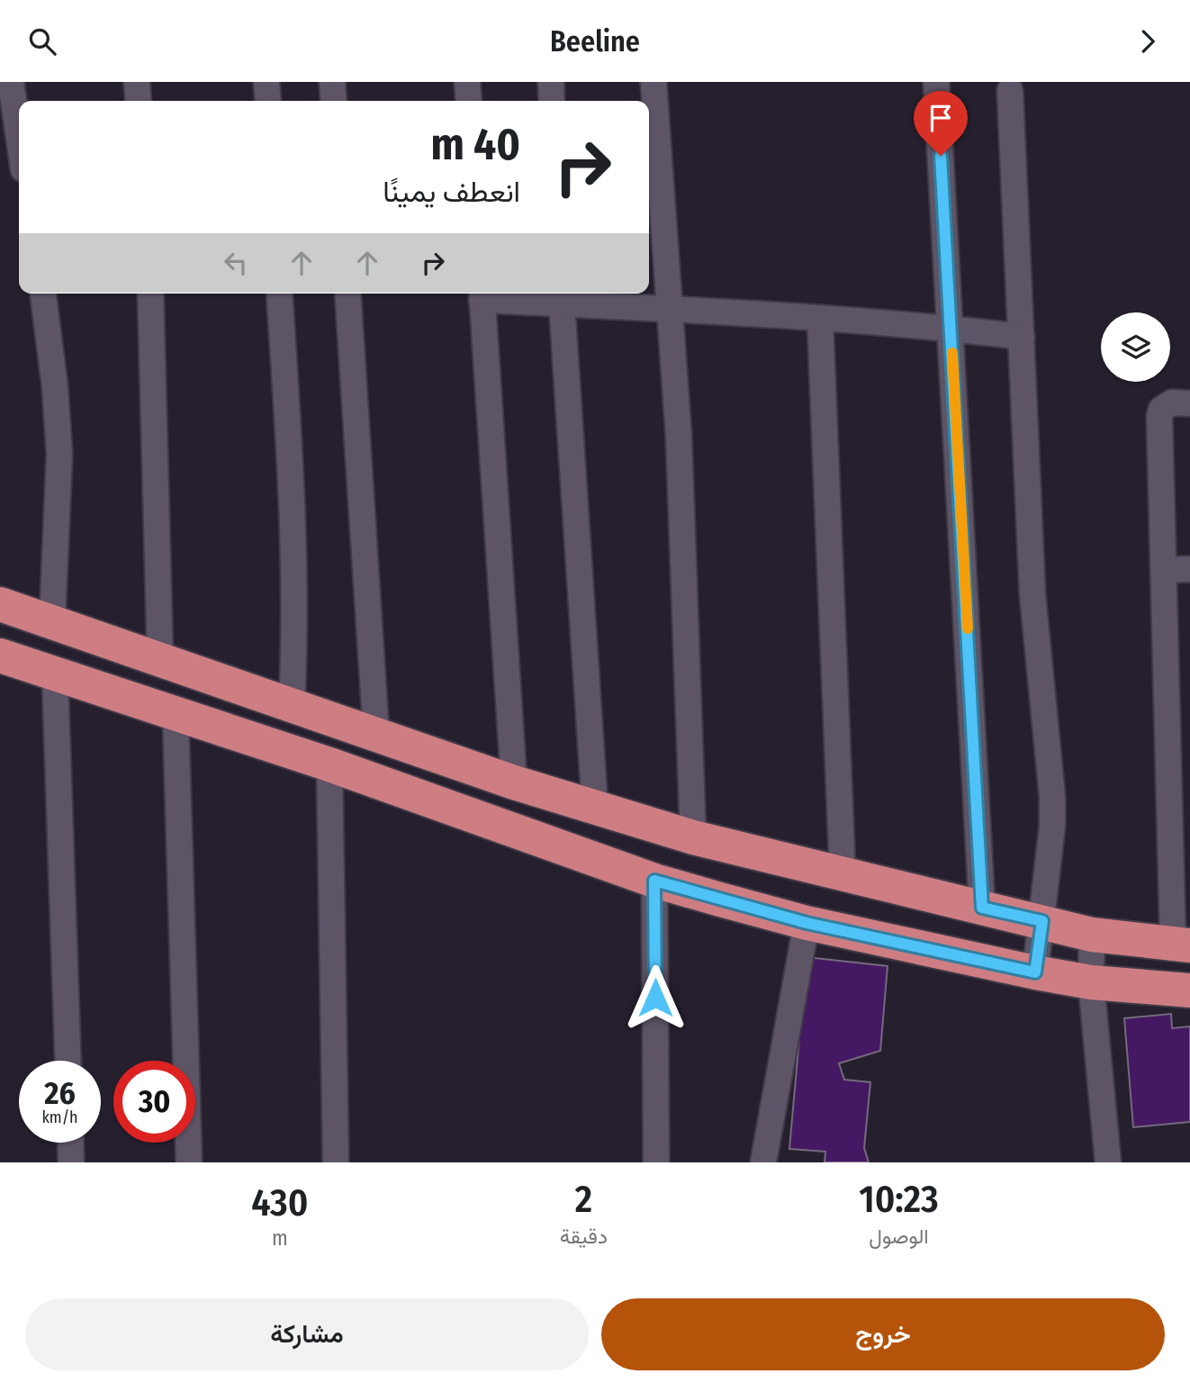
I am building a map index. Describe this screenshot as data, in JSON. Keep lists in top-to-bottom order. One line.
{"page":{"header":"Beeline","turn":["40 m","انعطف يمينًا"],"speed":"26 km/h","limit":"30","eta":["10:23","الوصول","2","دقيقة","430","m"],"buttons":["خروج","مشاركة"]}}
